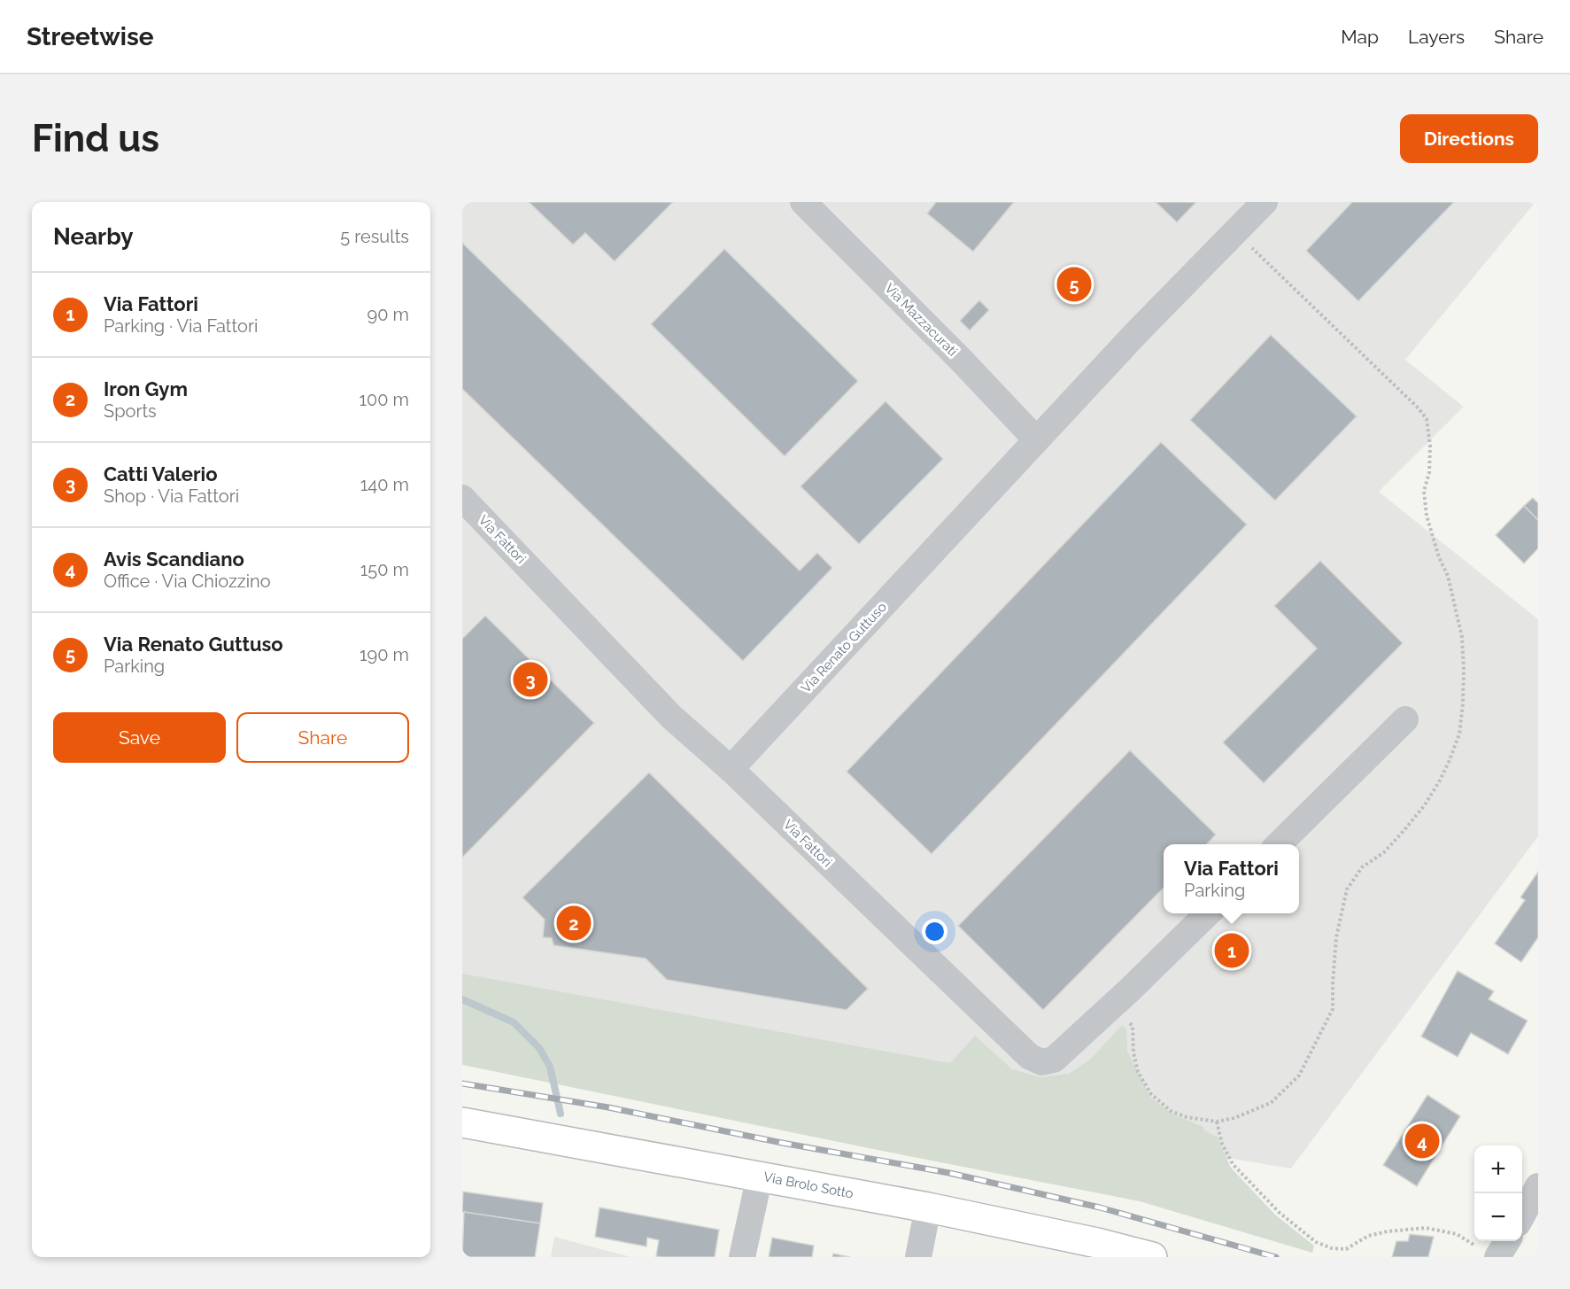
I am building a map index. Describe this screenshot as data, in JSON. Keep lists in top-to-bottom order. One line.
{"streets":{"main road":["Via Brolo Sotto"],"street":["Via Mazzacurati","Via Fattori","Via Renato Guttuso"]},"crossings":[["Via Mazzacurati","Via Renato Guttuso"],["Via Fattori","Via Renato Guttuso"]],"page":{"header":"Streetwise","nav":["Map","Layers","Share"],"buttons":["Directions",["Save","Share"]],"title":"Find us","heading":["Nearby","5 results"],"pins":["5","3","2","1","4"],"list":[{"mark":"1","name":"Via Fattori","note":"Parking · Via Fattori","value":"90 m"},{"mark":"2","name":"Iron Gym","note":"Sports","value":"100 m"},{"mark":"3","name":"Catti Valerio","note":"Shop · Via Fattori","value":"140 m"},{"mark":"4","name":"Avis Scandiano","note":"Office · Via Chiozzino","value":"150 m"},{"mark":"5","name":"Via Renato Guttuso","note":"Parking","value":"190 m"}],"popup":["Via Fattori","Parking"],"map_buttons":["+","−"]}}
